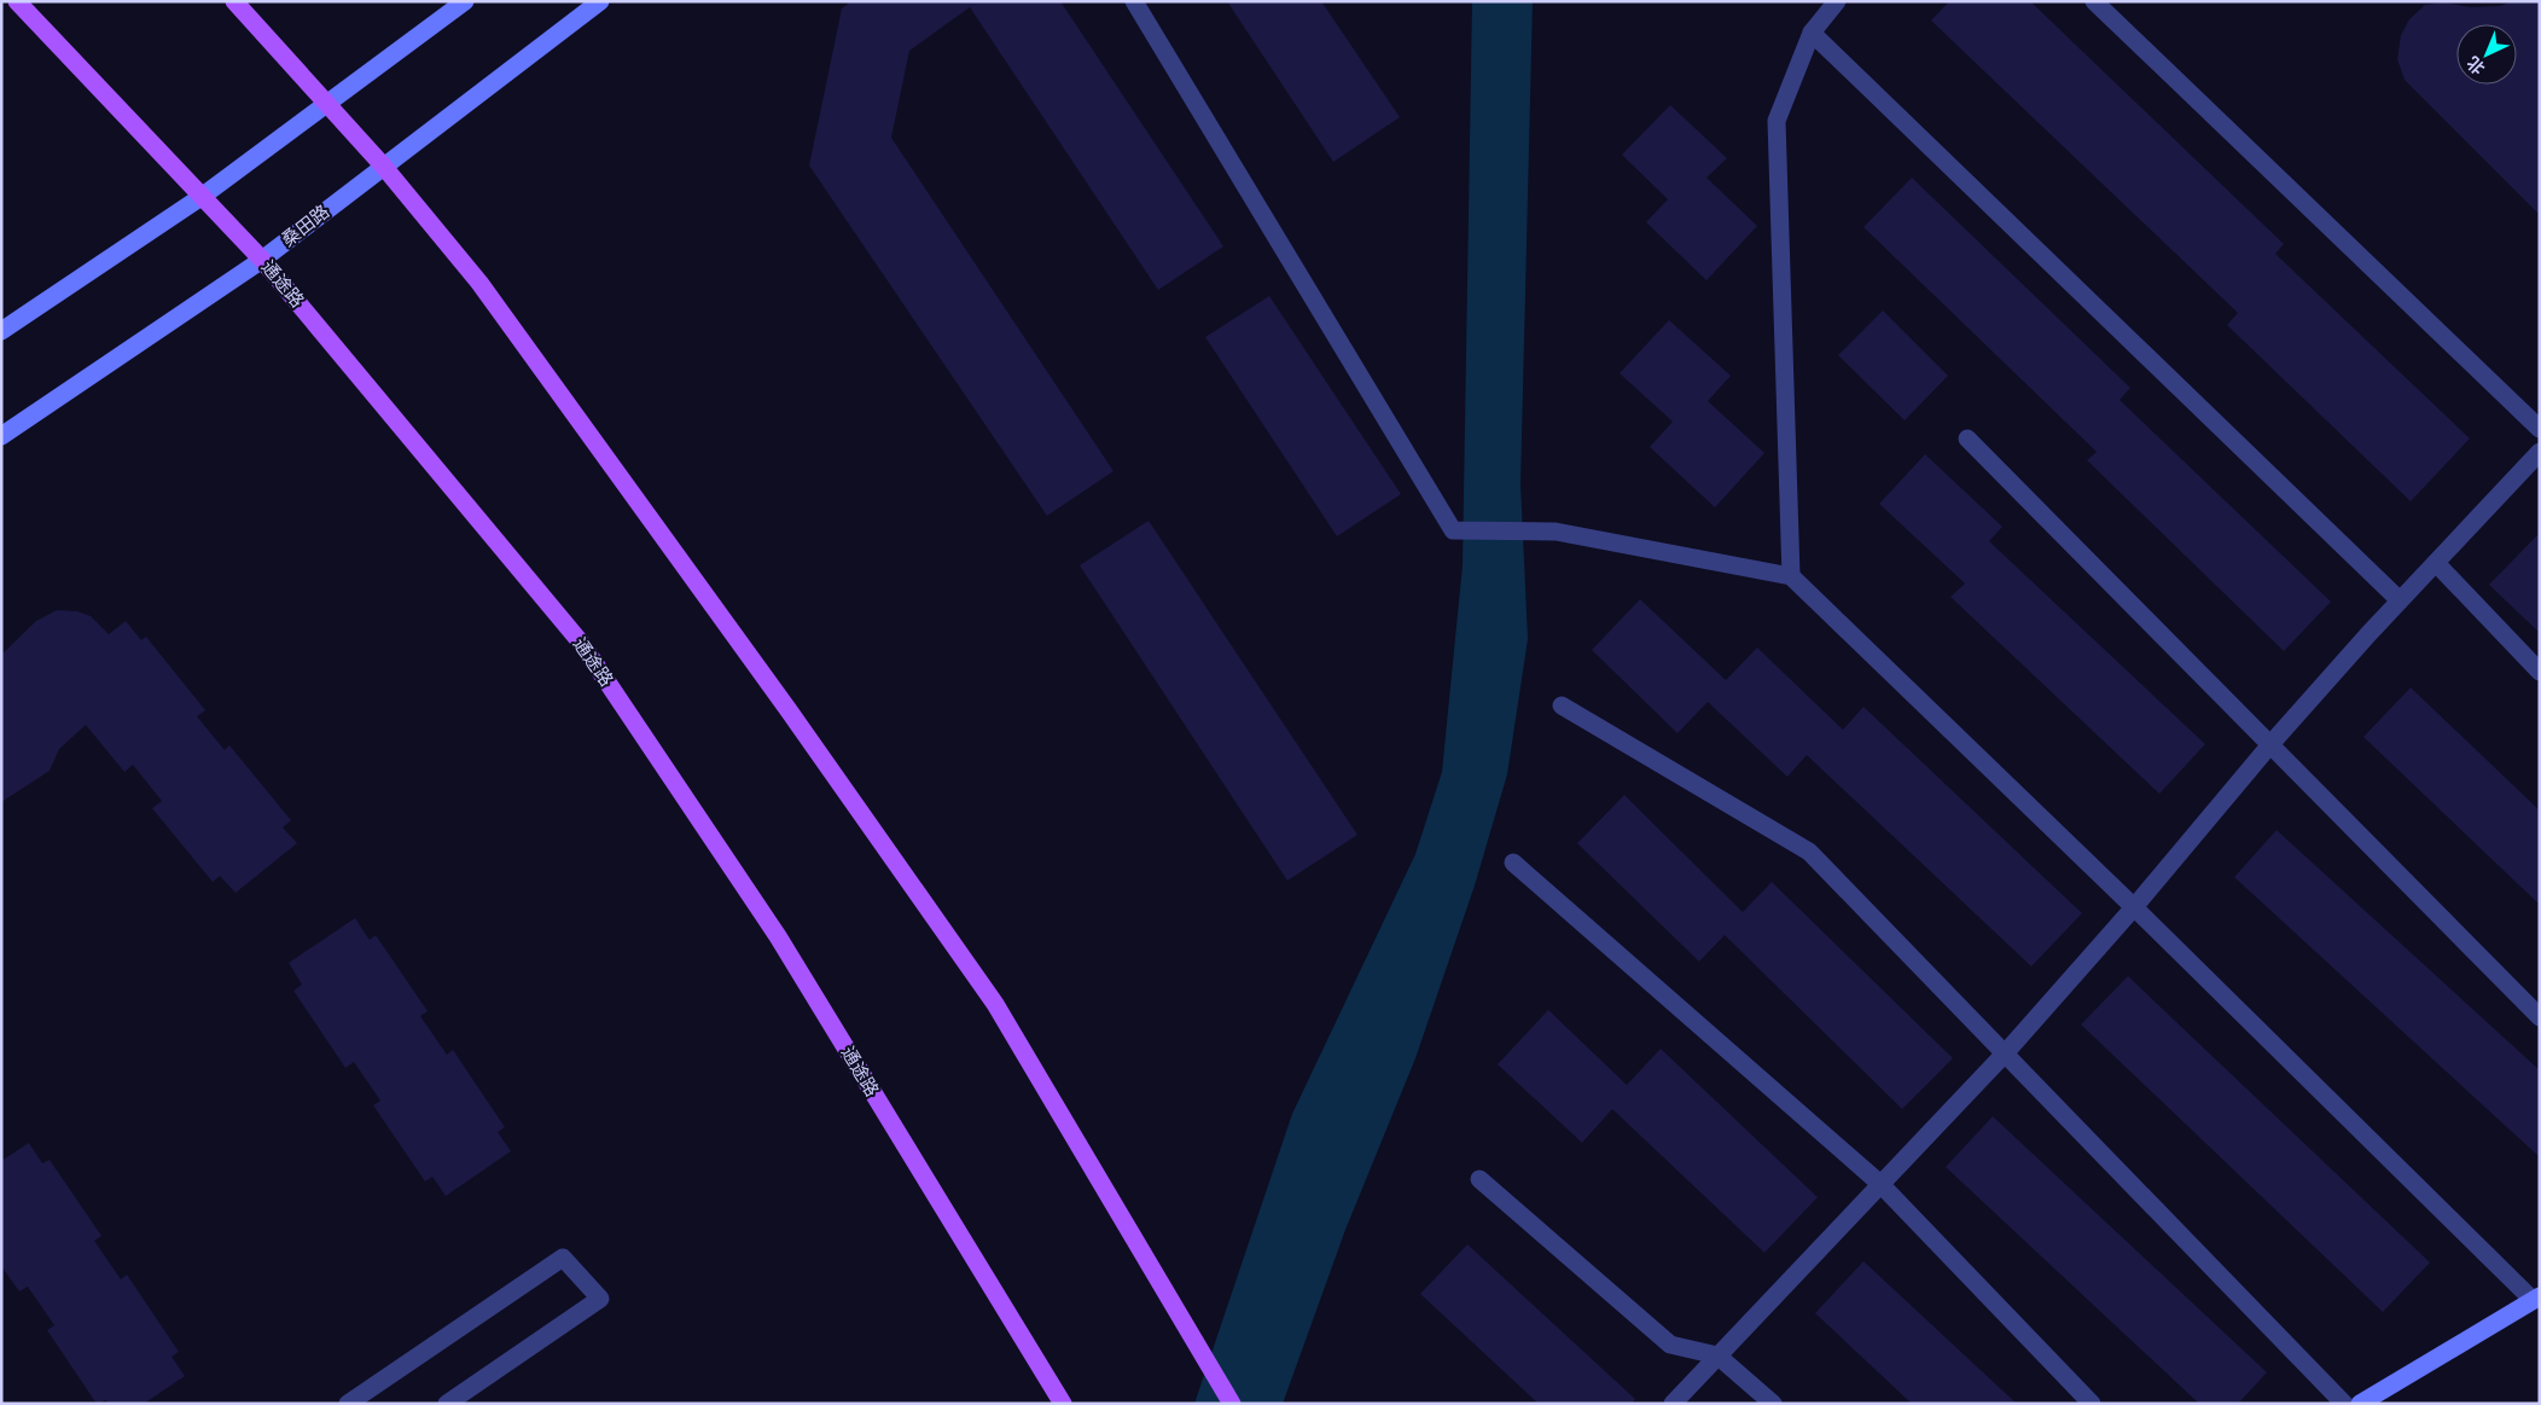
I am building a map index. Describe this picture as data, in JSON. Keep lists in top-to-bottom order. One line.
{"streets":{"main road":["桑田路","通途路"]},"crossings":[["桑田路","通途路"]],"north":"bottom left"}
